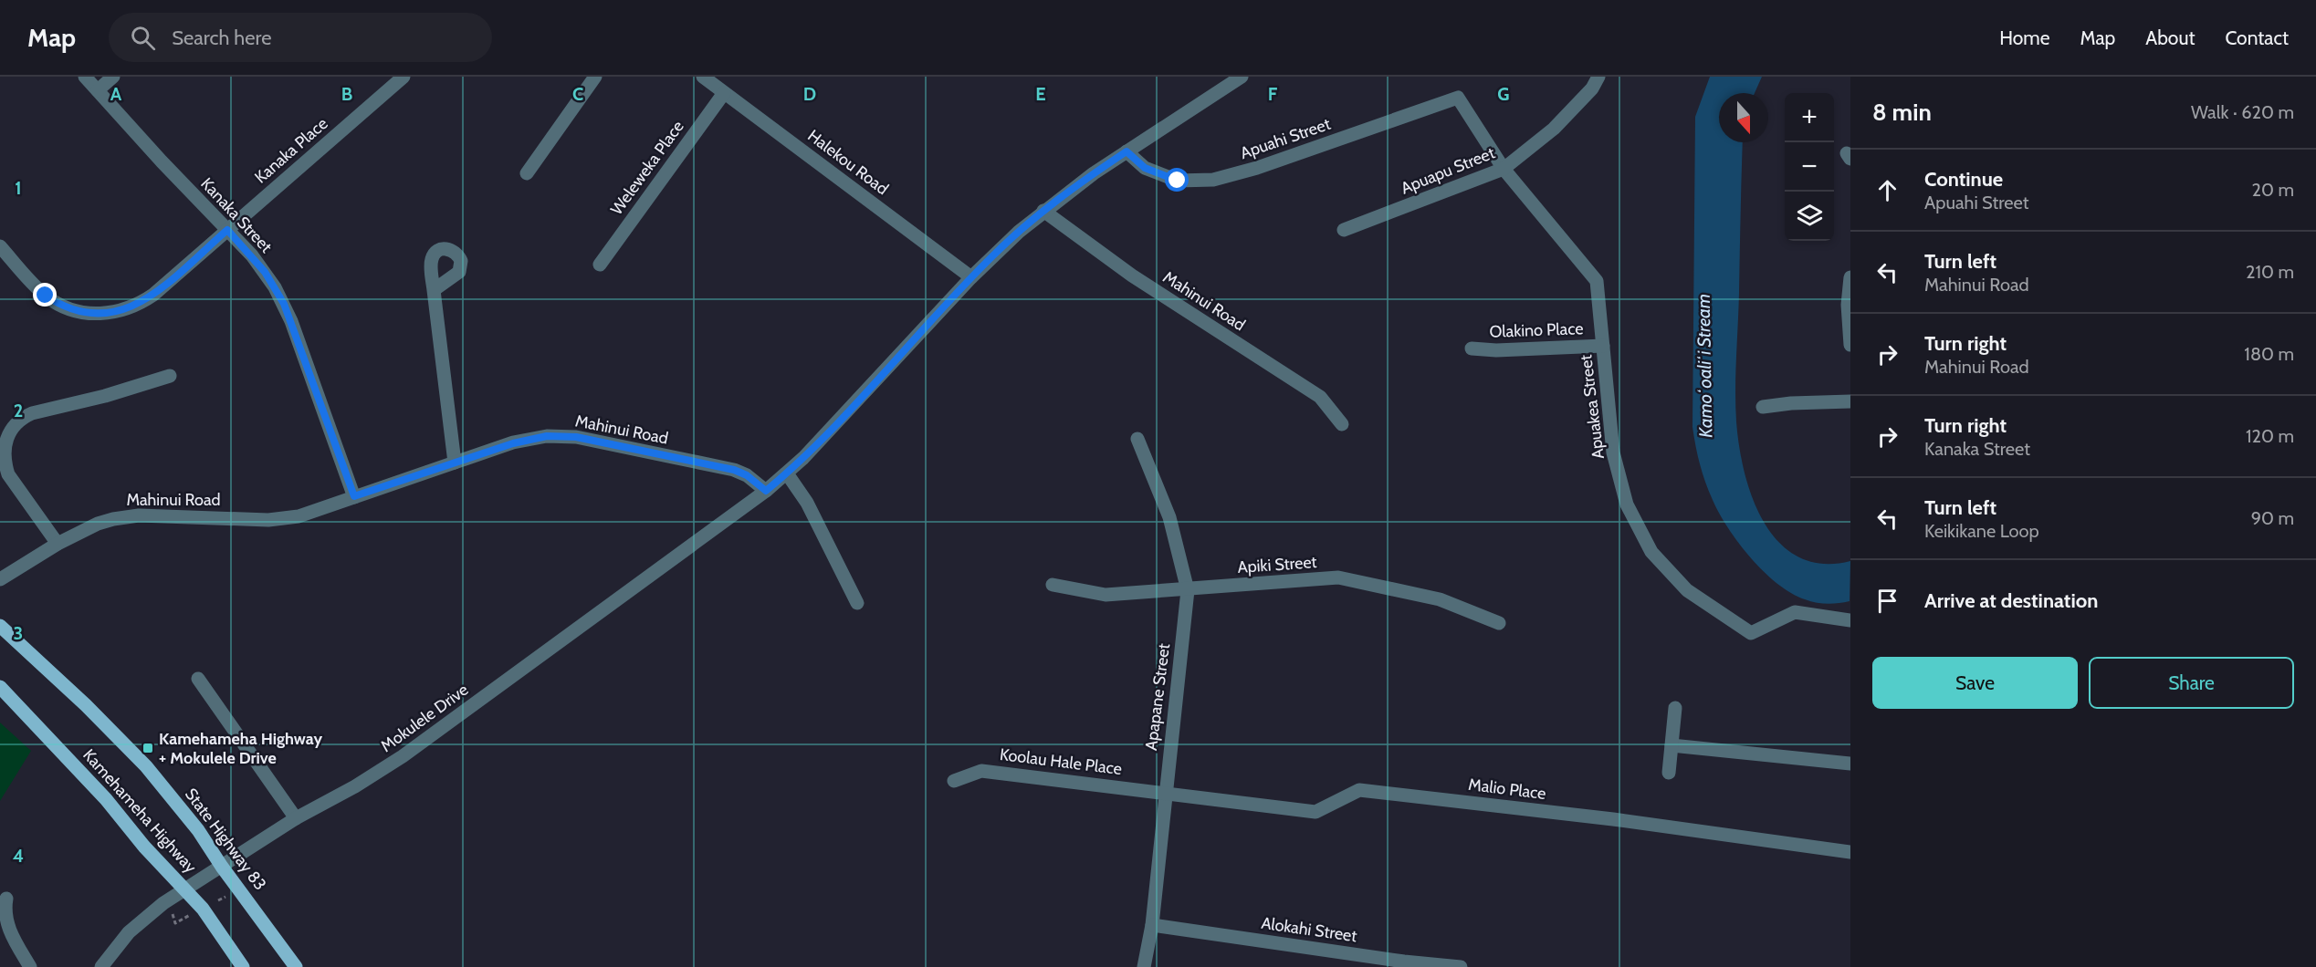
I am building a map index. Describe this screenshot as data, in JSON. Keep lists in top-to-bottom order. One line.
{"streets":{"main road":["Kamehameha Highway","State Highway 83"],"street":["Apuahi Street","Kanaka Place","Halekou Road","Weleweka Place","Apuapu Street","Kanaka Street","Mahinui Road","Olakino Place","Apuakea Street","Apiki Street","Apapane Street","Mokulele Drive","Koolau Hale Place","Malio Place","Alokahi Street"]},"crossings":[["Apuahi Street","Apuakea Street"],["Kanaka Place","Kanaka Street"],["Halekou Road","Weleweka Place"],["Apuapu Street","Apuakea Street"],["Kanaka Street","Mahinui Road"],["Mahinui Road","Mokulele Drive"],["Olakino Place","Apuakea Street"],["Apiki Street","Apapane Street"],["Apapane Street","Koolau Hale Place"],["Apapane Street","Malio Place"],["Apapane Street","Alokahi Street"],["Mokulele Drive","Kamehameha Highway"],["Mokulele Drive","State Highway 83"],["Koolau Hale Place","Malio Place"]],"water":["Kamoʻoaliʻi Stream"],"places":{"transit":["Kamehameha Highway + Mokulele Drive"]},"north":"bottom","page":{"header":"Map","search":"Search here","nav":["Home","Map","About","Contact"],"heading":["8 min","Walk · 620 m"],"map_buttons":["+","−"],"list":[["Continue","Apuahi Street","20 m"],["Turn left","Mahinui Road","210 m"],["Turn right","Mahinui Road","180 m"],["Turn right","Kanaka Street","120 m"],["Turn left","Keikikane Loop","90 m"],"Arrive at destination"],"buttons":["Save","Share"]},"grid":{"columns":["A","B","C","D","E","F","G"],"rows":["1","2","3","4"]}}
